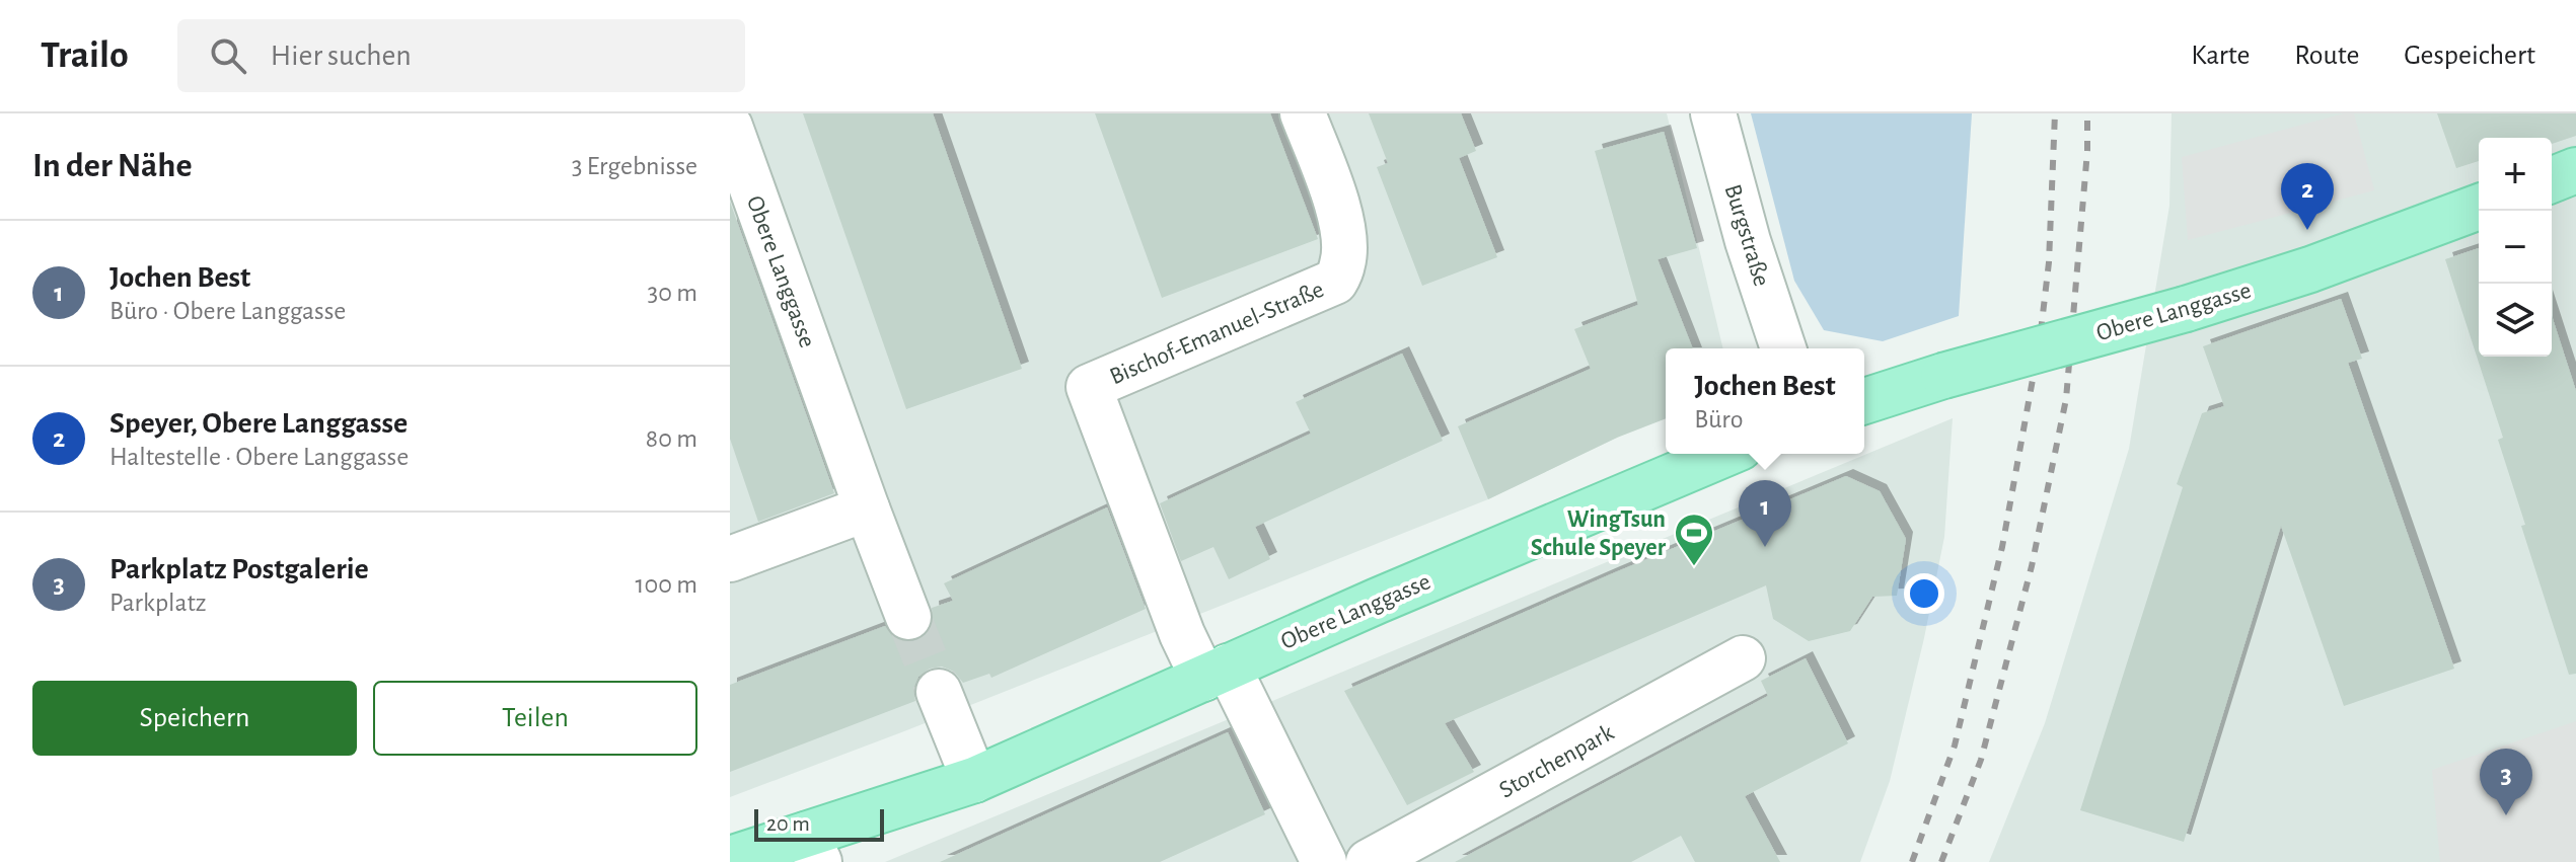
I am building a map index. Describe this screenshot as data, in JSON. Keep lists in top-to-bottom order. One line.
{"streets":{"main road":["Obere Langgasse"],"street":["Burgstraße","Bischof-Emanuel-Straße","Storchenpark"]},"crossings":[["Obere Langgasse","Bischof-Emanuel-Straße"]],"places":{"sports":["WingTsun Schule Speyer"]},"scale_bar":"20 m","page":{"header":"Trailo","search":"Hier suchen","nav":["Karte","Route","Gespeichert"],"heading":["In der Nähe","3 Ergebnisse"],"map_buttons":["+","−"],"pins":["2","1","3"],"list":[{"mark":"1","name":"Jochen Best","note":"Büro · Obere Langgasse","value":"30 m"},{"mark":"2","name":"Speyer, Obere Langgasse","note":"Haltestelle · Obere Langgasse","value":"80 m"},{"mark":"3","name":"Parkplatz Postgalerie","note":"Parkplatz","value":"100 m"}],"popup":["Jochen Best","Büro"],"buttons":["Speichern","Teilen"],"scale":"20 m"}}
